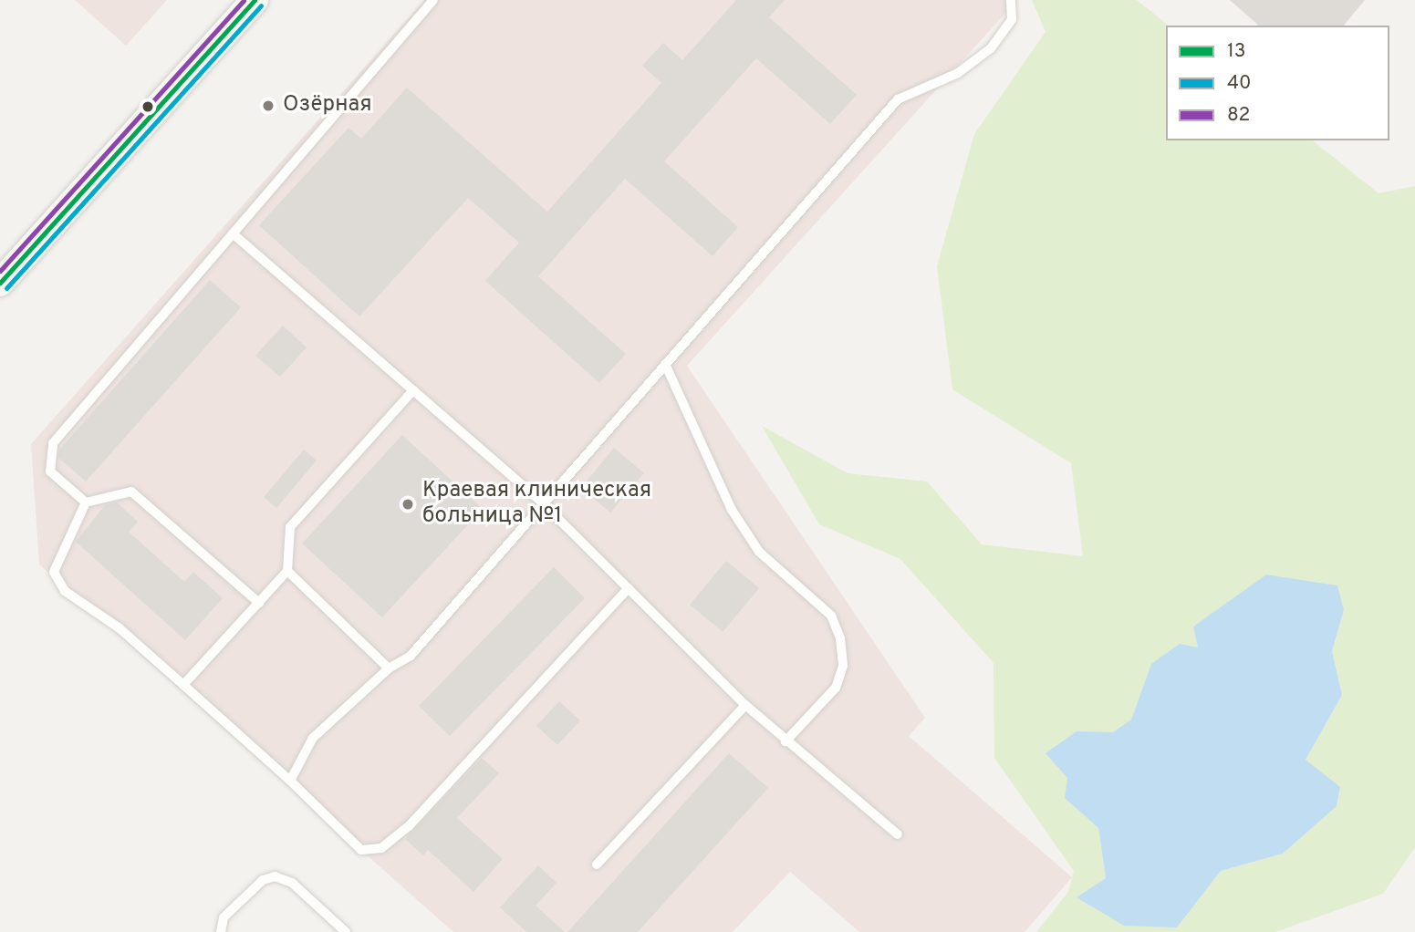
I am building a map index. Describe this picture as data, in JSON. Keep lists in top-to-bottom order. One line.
{"places":["Озёрная","Краевая клиническая больница №1"],"lines":["transit line 13","transit line 82","transit line 40"],"legend":["13","40","82"]}
